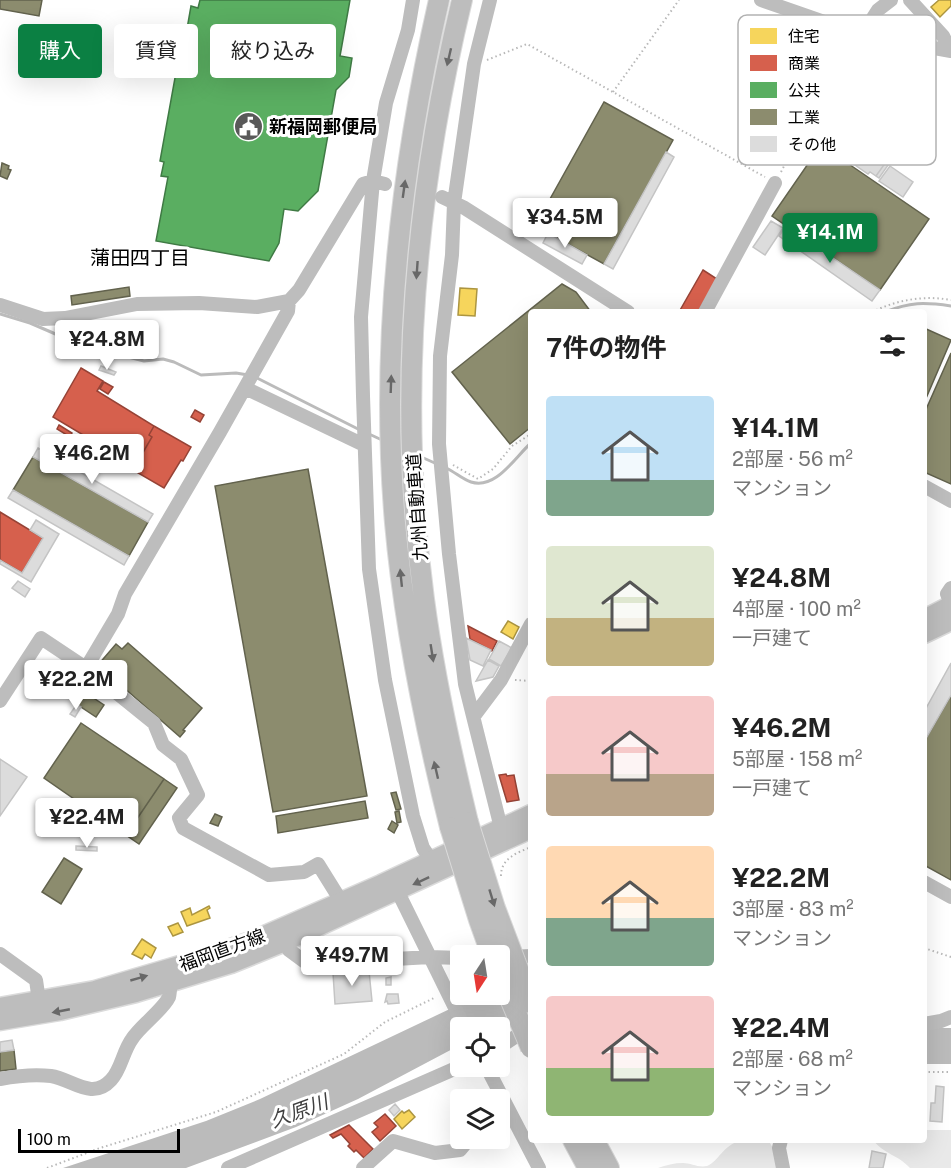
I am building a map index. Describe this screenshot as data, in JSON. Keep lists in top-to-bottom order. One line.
{"streets":{"highway":["九州自動車道"],"main road":["福岡直方線"]},"districts":["蒲田四丁目"],"water":["久原川"],"places":{"public building":["新福岡郵便局"]},"legend":["住宅","商業","公共","工業","その他"],"scale_bar":"100 m","north":"bottom","page":{"chip":["購入","賃貸","絞り込み"],"price":["¥34.5M","¥14.1M","¥24.8M","¥46.2M","¥22.2M","¥22.4M","¥49.7M"],"heading":"7件の物件","list":[{"name":"¥14.1M","note":"2部屋 · 56 m² · マンション"},{"name":"¥24.8M","note":"4部屋 · 100 m² · 一戸建て"},{"name":"¥46.2M","note":"5部屋 · 158 m² · 一戸建て"},{"name":"¥22.2M","note":"3部屋 · 83 m² · マンション"},{"name":"¥22.4M","note":"2部屋 · 68 m² · マンション"}],"scale":"100 m"}}
